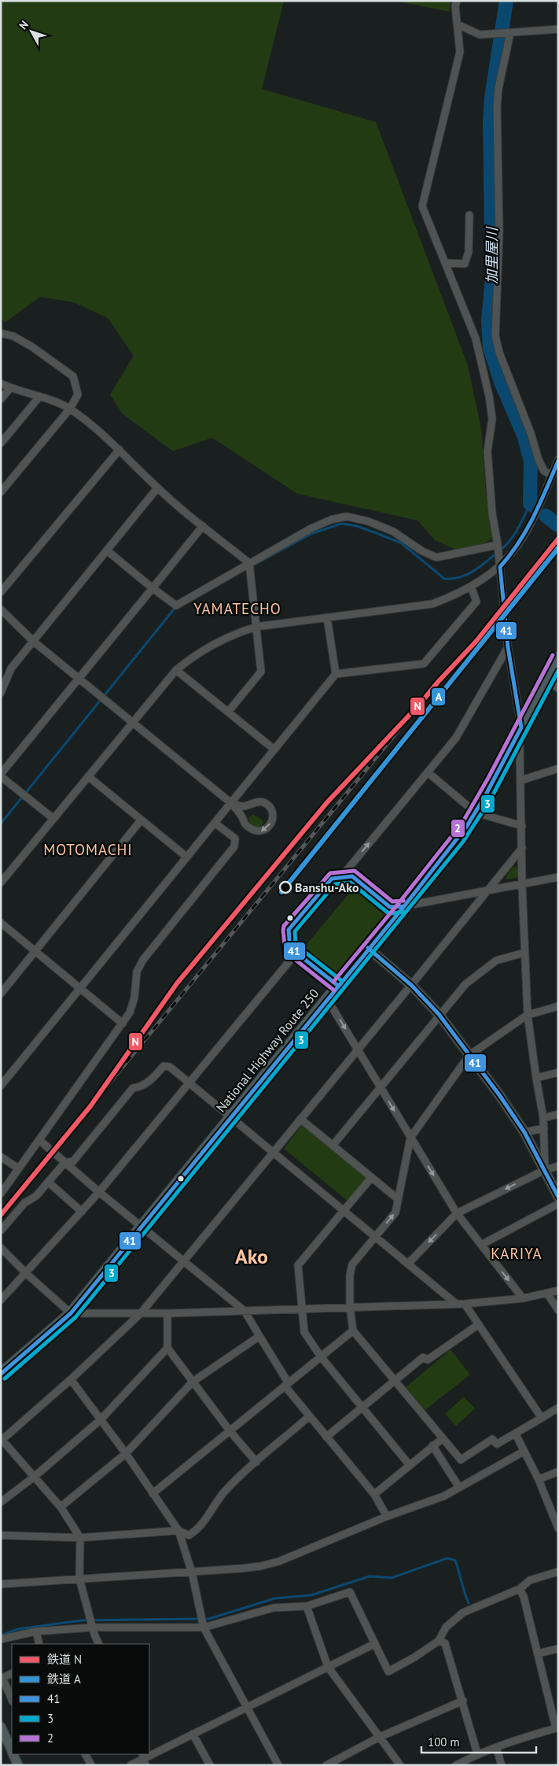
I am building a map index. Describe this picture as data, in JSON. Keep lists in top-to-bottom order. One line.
{"streets":{"highway":["National Highway Route 250"]},"districts":["YAMATECHO","MOTOMACHI","KARIYA","Ako"],"water":["加里屋川"],"places":["Banshu-Ako"],"lines":["transit line 41","rail line N","rail line A","transit line 2","transit line 3"],"legend":["鉄道 N","鉄道 A","41","3","2"],"scale_bar":"100 m","north":"top left"}
